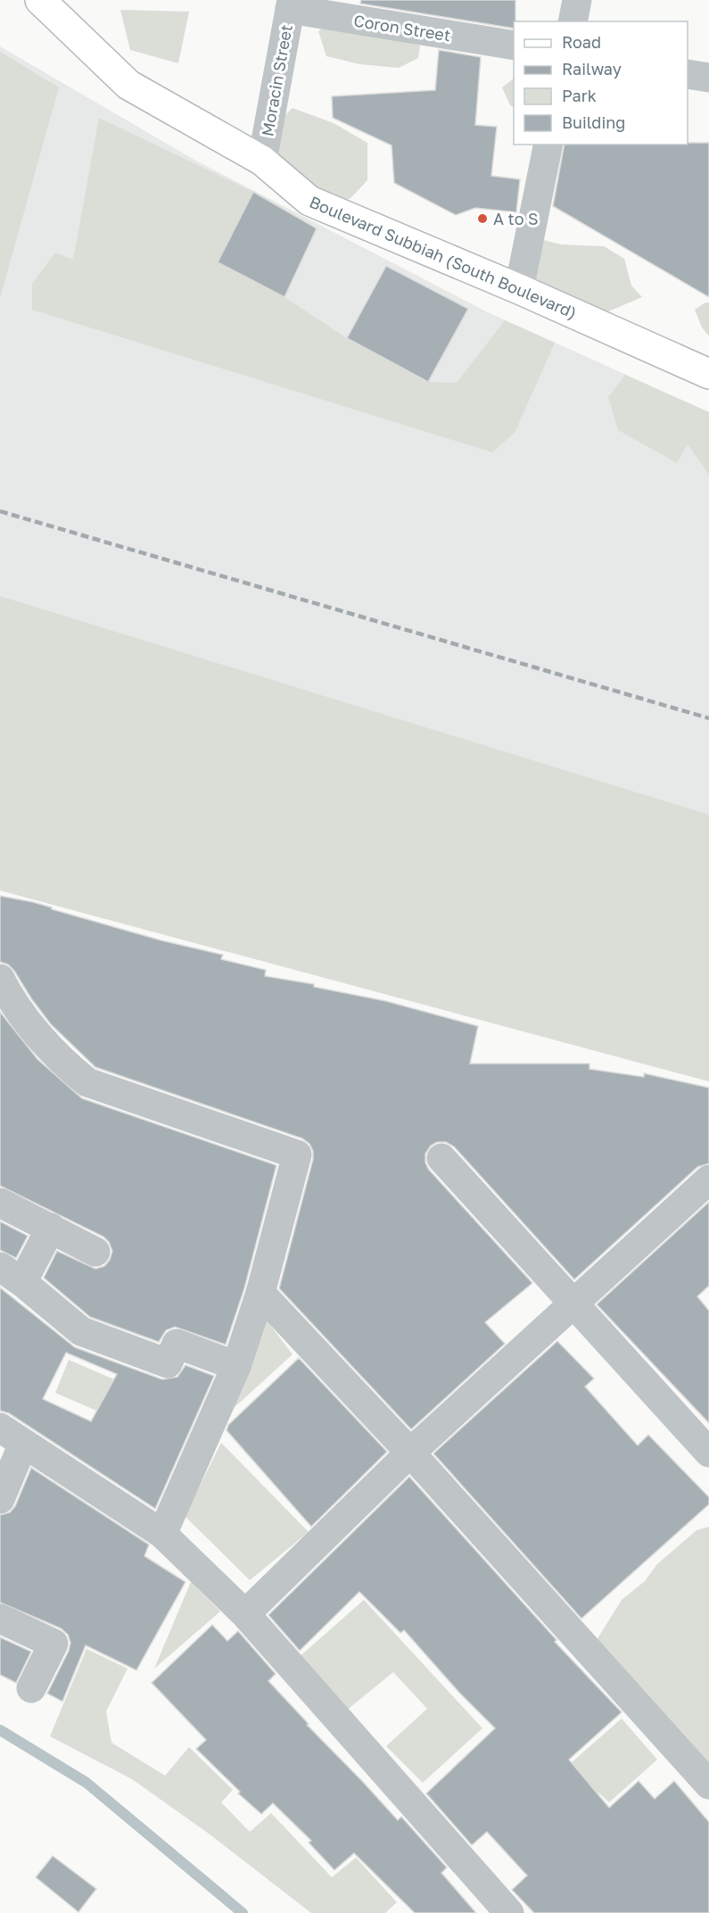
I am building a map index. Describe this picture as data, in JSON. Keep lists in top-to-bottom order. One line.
{"streets":{"main road":["Boulevard Subbiah (South Boulevard)"],"street":["Coron Street","Moracin Street"]},"crossings":[["Coron Street","Moracin Street"],["Moracin Street","Boulevard Subbiah (South Boulevard)"]],"places":["A to S"],"legend":["Road","Railway","Park","Building"]}
